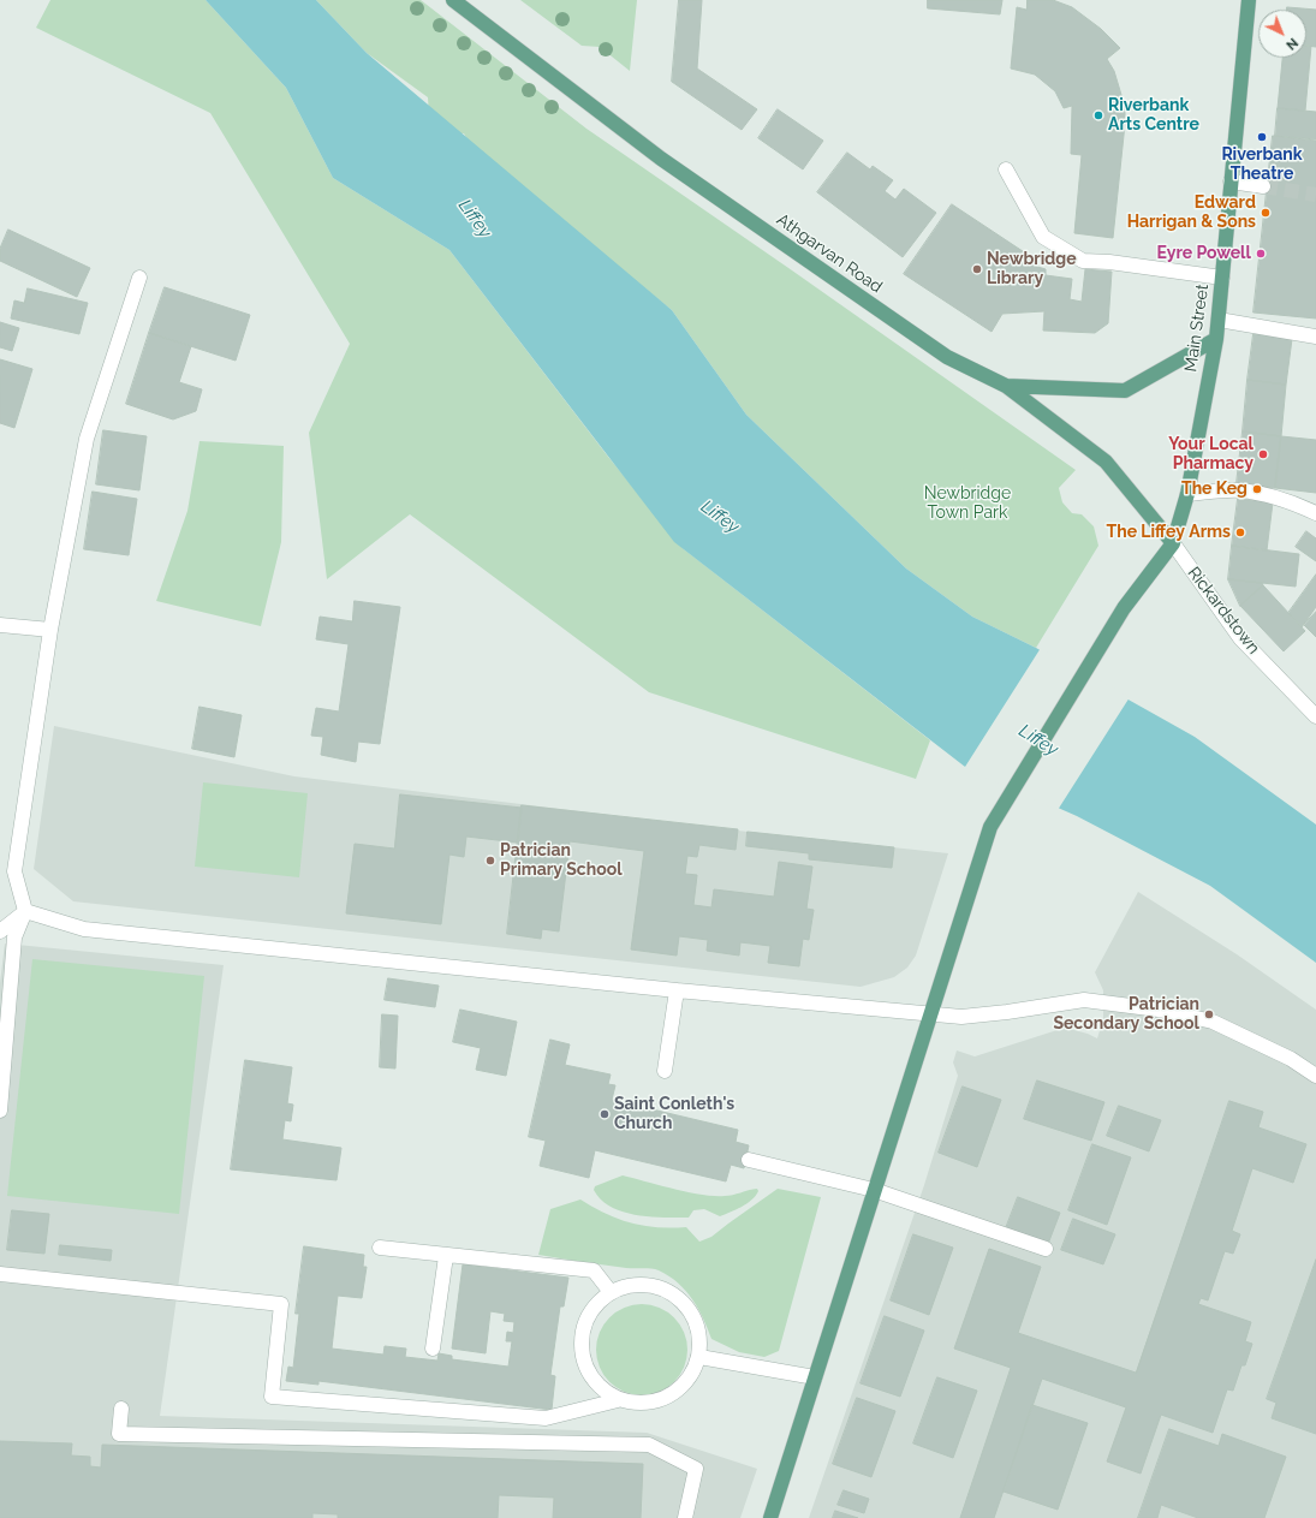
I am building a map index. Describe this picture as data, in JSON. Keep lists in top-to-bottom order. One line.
{"streets":{"main road":["Athgarvan Road","Main Street"],"street":["Rickardstown"]},"crossings":[["Athgarvan Road","Main Street"],["Athgarvan Road","Rickardstown"],["Main Street","Rickardstown"]],"water":["Liffey"],"parks":["Newbridge Town Park"],"places":["Riverbank Arts Centre","Riverbank Theatre","Edward Harrigan & Sons","Eyre Powell","Newbridge Library","Your Local Pharmacy","The Keg","The Liffey Arms","Patrician Primary School","Patrician Secondary School","Saint Conleth's Church"],"north":"bottom right"}
